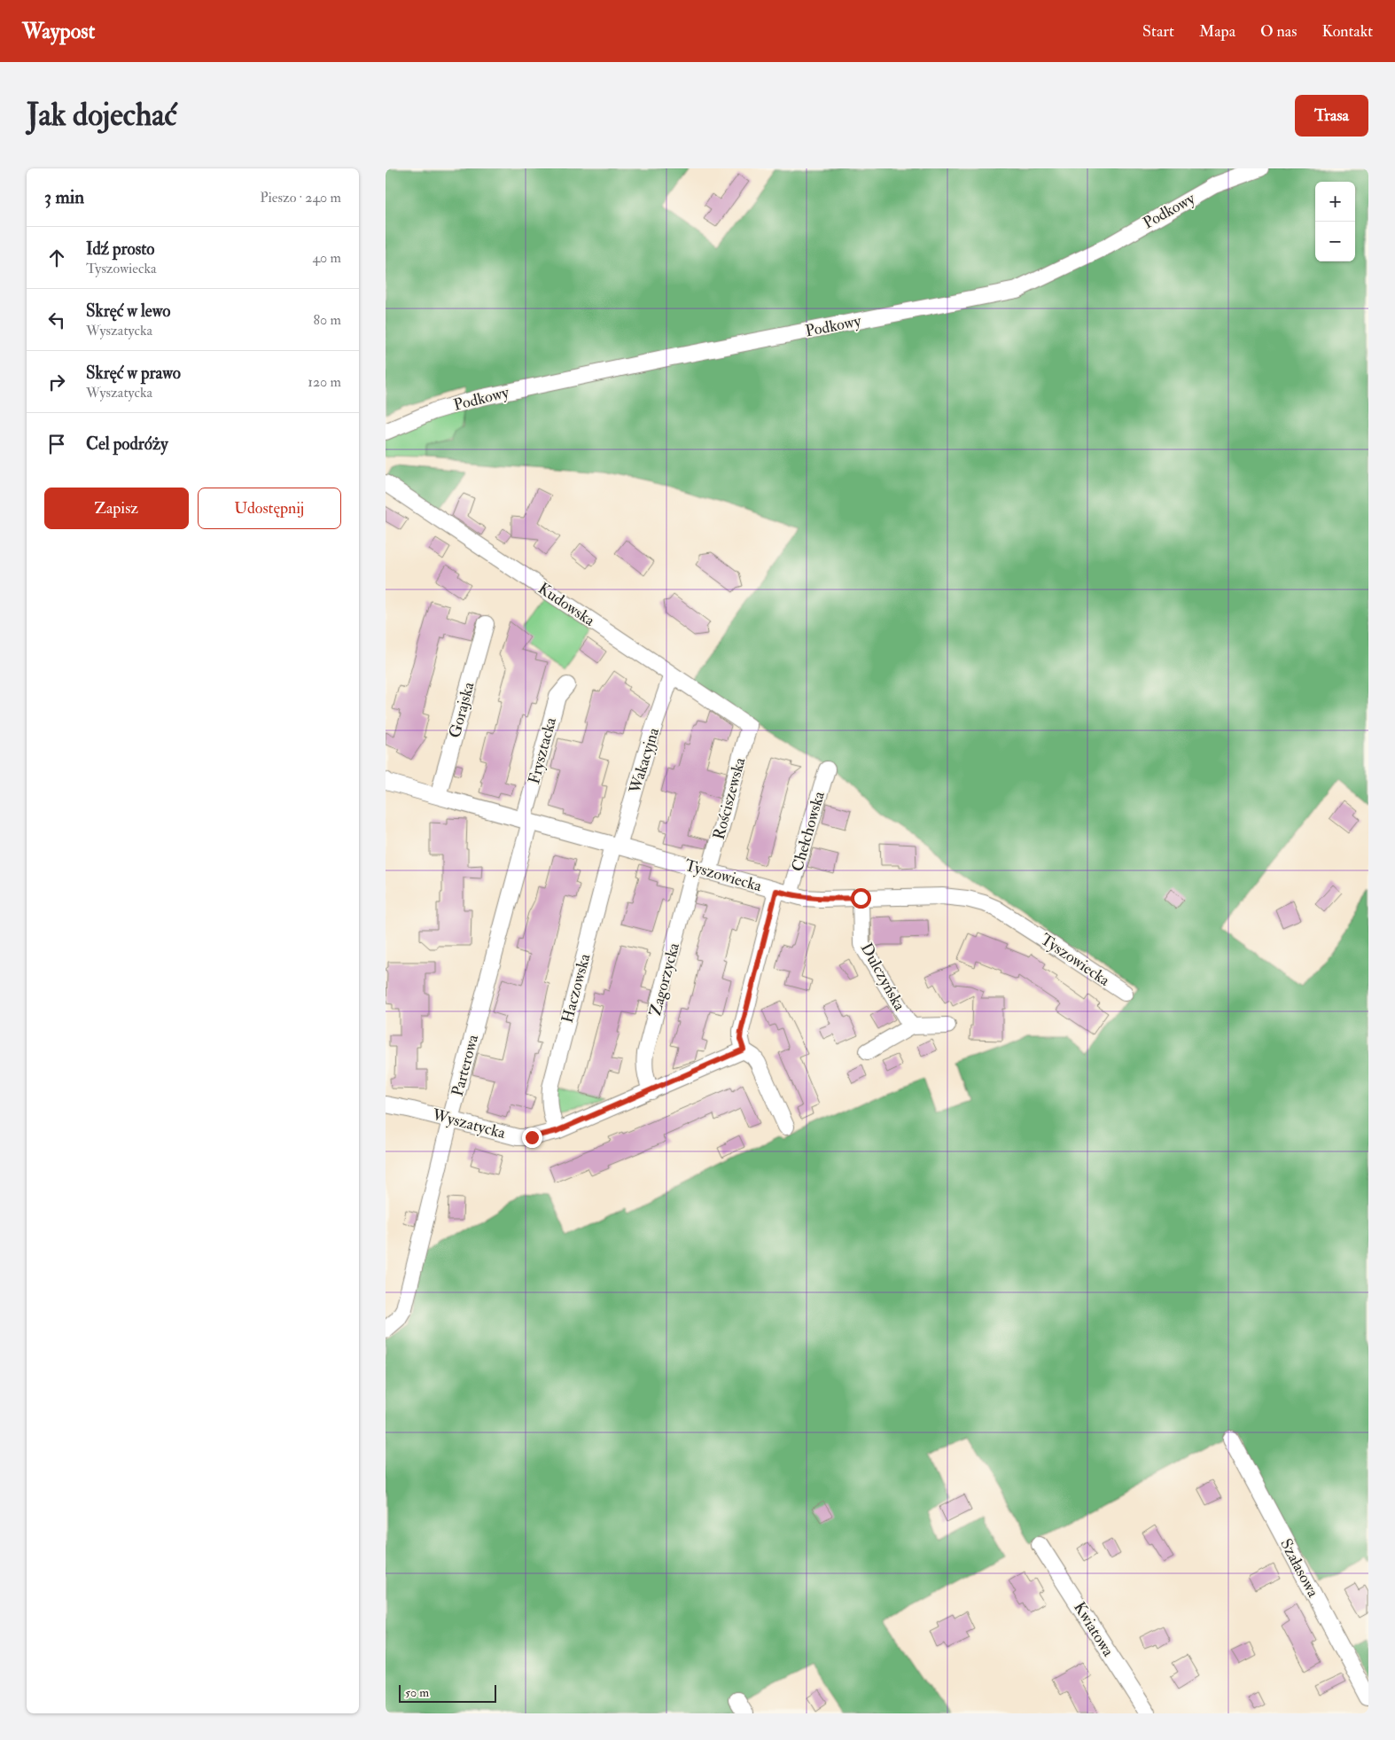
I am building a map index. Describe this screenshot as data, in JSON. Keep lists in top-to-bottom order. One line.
{"streets":{"street":["Podkowy","Kudowska","Gorajska","Frysztacka","Wakacyjna","Rościszewska","Chełchowska","Tyszowiecka","Dulczyńska","Zagorzycka","Haczowska","Parterowa","Wyszatycka","Szałasowa","Kwiatowa"]},"crossings":[["Kudowska","Wakacyjna"],["Kudowska","Rościszewska"],["Gorajska","Tyszowiecka"],["Frysztacka","Tyszowiecka"],["Frysztacka","Parterowa"],["Wakacyjna","Tyszowiecka"],["Wakacyjna","Haczowska"],["Rościszewska","Tyszowiecka"],["Chełchowska","Tyszowiecka"],["Tyszowiecka","Dulczyńska"],["Tyszowiecka","Zagorzycka"],["Tyszowiecka","Haczowska"],["Tyszowiecka","Parterowa"],["Zagorzycka","Wyszatycka"],["Haczowska","Wyszatycka"],["Parterowa","Wyszatycka"]],"scale_bar":"50 m","page":{"header":"Waypost","nav":["Start","Mapa","O nas","Kontakt"],"buttons":["Trasa",["Zapisz","Udostępnij"]],"title":"Jak dojechać","heading":["3 min","Pieszo · 240 m"],"map_buttons":["+","−"],"list":[["Idź prosto","Tyszowiecka","40 m"],["Skręć w lewo","Wyszatycka","80 m"],["Skręć w prawo","Wyszatycka","120 m"],"Cel podróży"],"scale":"50 m"}}
